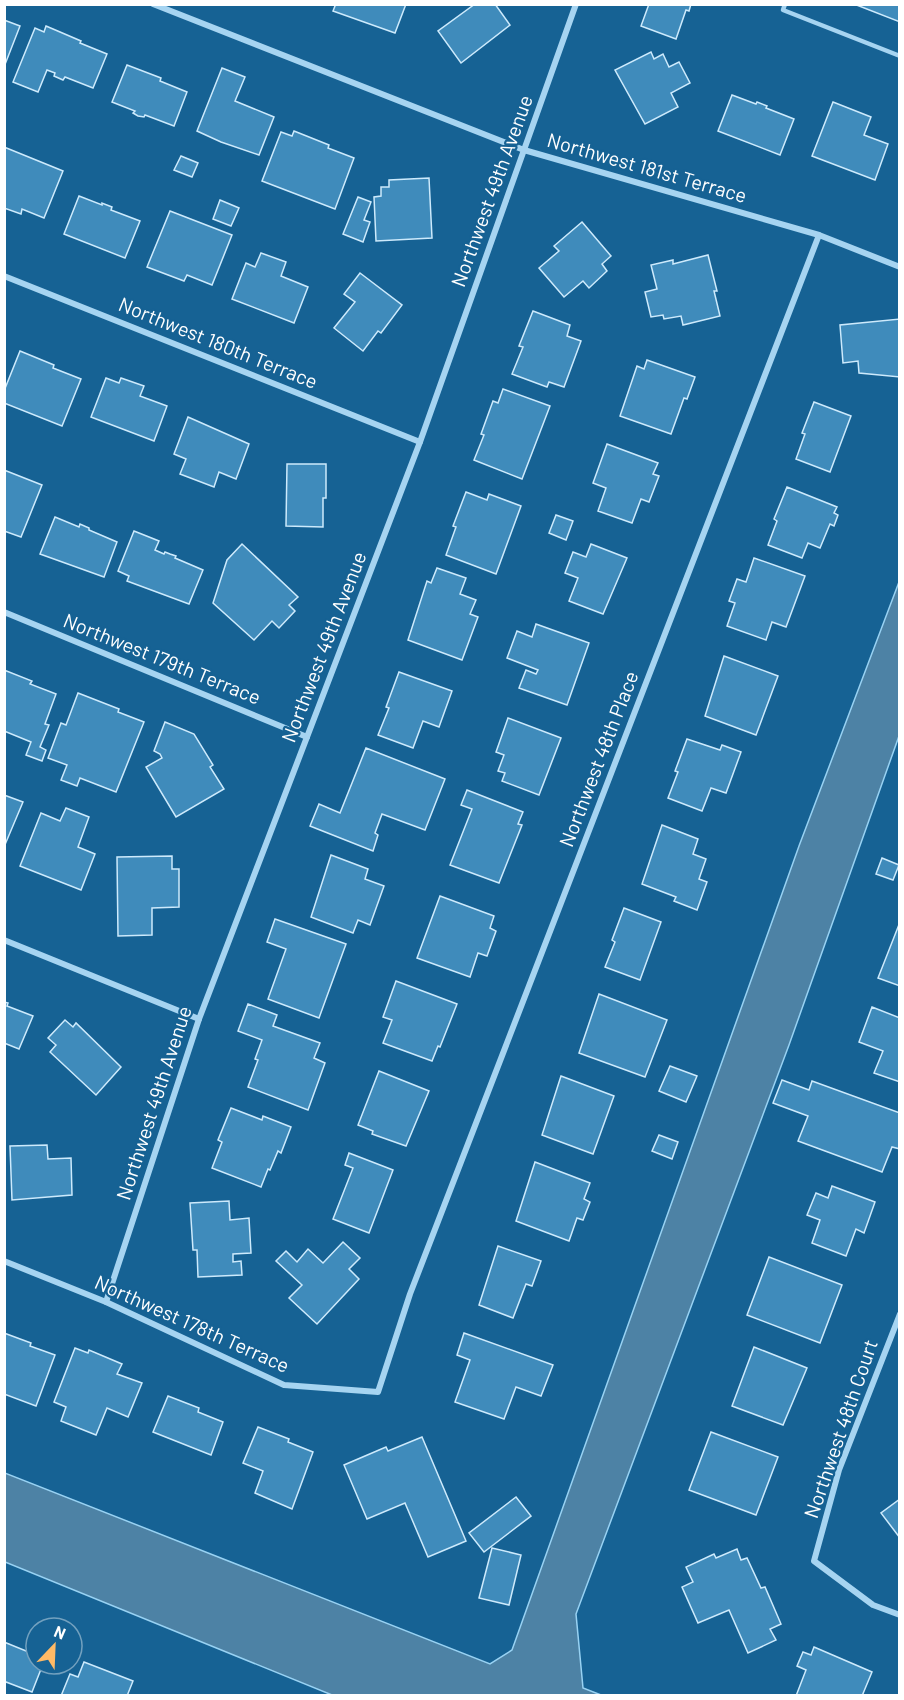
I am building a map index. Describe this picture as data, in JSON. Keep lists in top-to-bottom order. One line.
{"streets":{"street":["Northwest 181st Terrace","Northwest 49th Avenue","Northwest 180th Terrace","Northwest 179th Terrace","Northwest 48th Place","Northwest 178th Terrace","Northwest 48th Court"]},"crossings":[["Northwest 181st Terrace","Northwest 49th Avenue"],["Northwest 181st Terrace","Northwest 48th Place"],["Northwest 49th Avenue","Northwest 180th Terrace"],["Northwest 49th Avenue","Northwest 179th Terrace"],["Northwest 49th Avenue","Northwest 178th Terrace"],["Northwest 48th Place","Northwest 178th Terrace"]],"north":"top right"}
